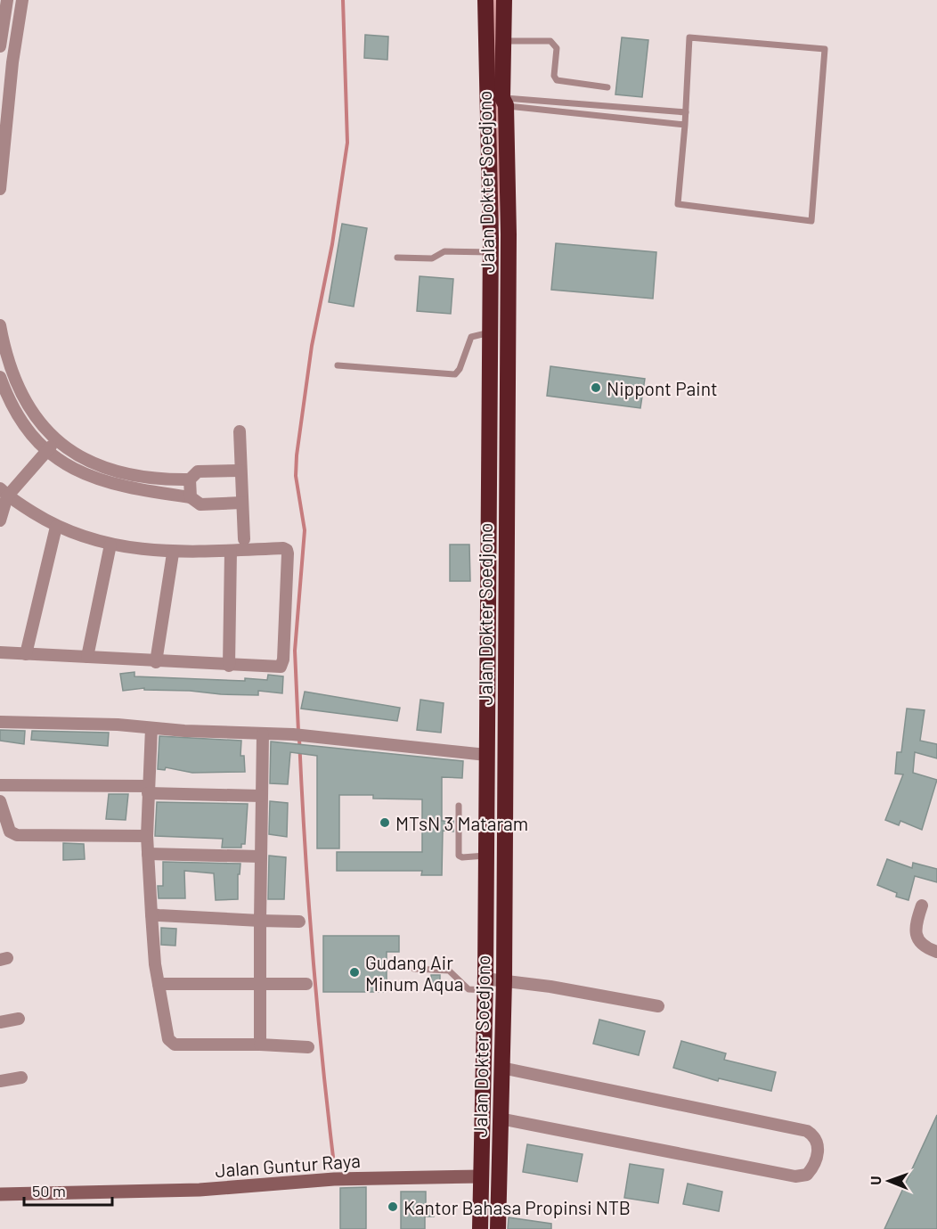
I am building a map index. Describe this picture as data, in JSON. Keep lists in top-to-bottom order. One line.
{"streets":{"highway":["Jalan Dokter Soedjono"],"street":["Jalan Guntur Raya"]},"crossings":[["Jalan Dokter Soedjono","Jalan Guntur Raya"]],"places":["Nippont Paint","MTsN 3 Mataram","Gudang Air Minum Aqua","Kantor Bahasa Propinsi NTB"],"scale_bar":"50 m","north":"left"}
